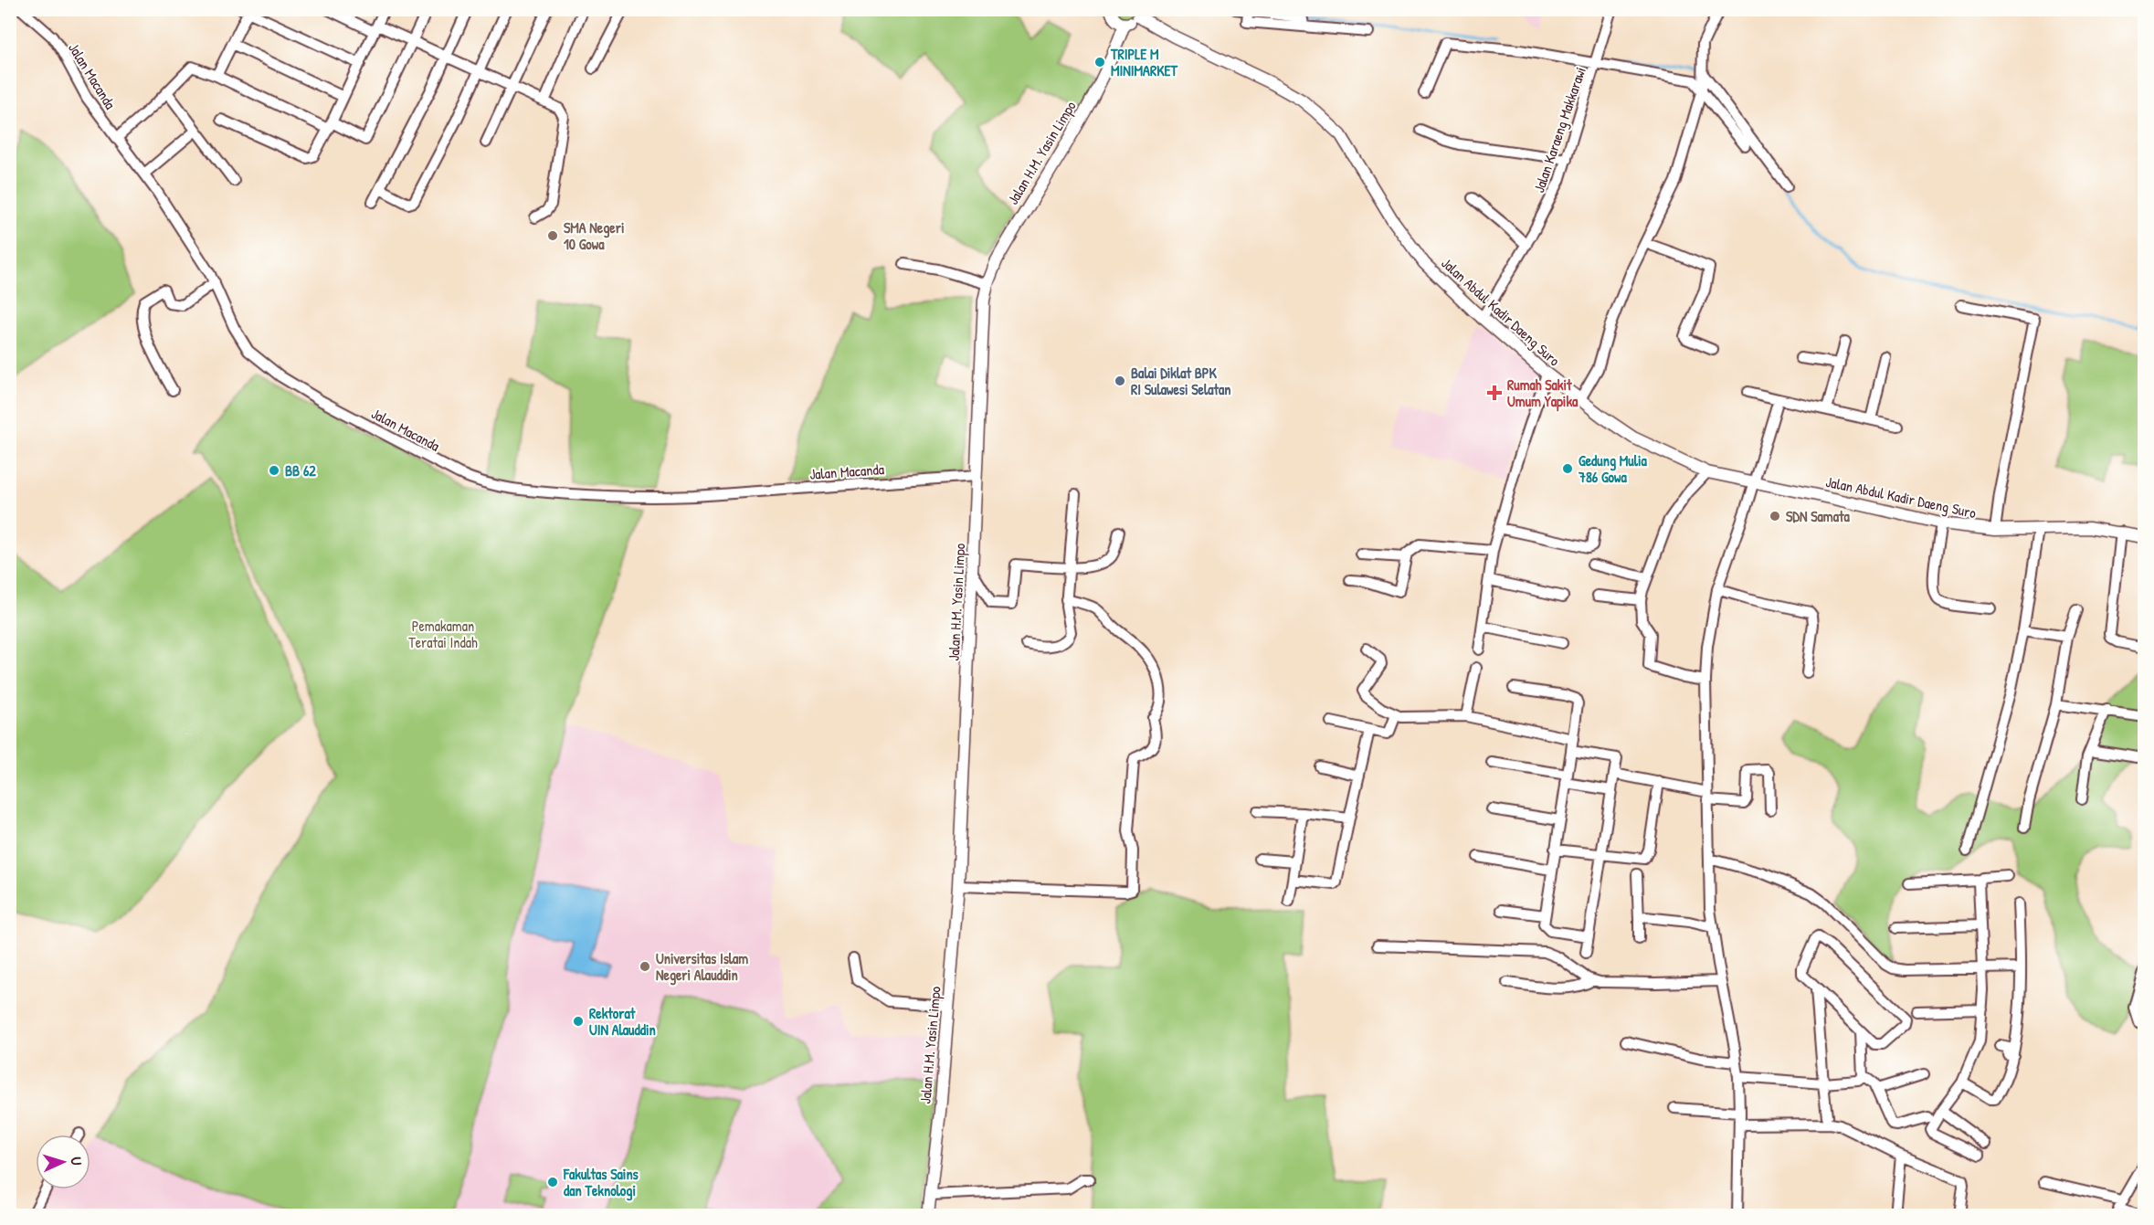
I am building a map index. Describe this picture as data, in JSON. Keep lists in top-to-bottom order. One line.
{"streets":{"main road":["Jalan H.M. Yasin Limpo","Jalan Abdul Kadir Daeng Suro"],"street":["Jalan Macanda","Jalan Karaeng Makkarawi"]},"crossings":[["Jalan Macanda","Jalan H.M. Yasin Limpo"],["Jalan Karaeng Makkarawi","Jalan Abdul Kadir Daeng Suro"]],"parks":["Pemakaman Teratai Indah"],"places":{"other":["TRIPLE M MINIMARKET","SMA Negeri 10 Gowa","Balai Diklat BPK RI Sulawesi Selatan","Gedung Mulia 786 Gowa","BB 62","SDN Samata","Universitas Islam Negeri Alauddin","Rektorat UIN Alauddin","Fakultas Sains dan Teknologi"],"health":["Rumah Sakit Umum Yapika"]},"north":"right"}
